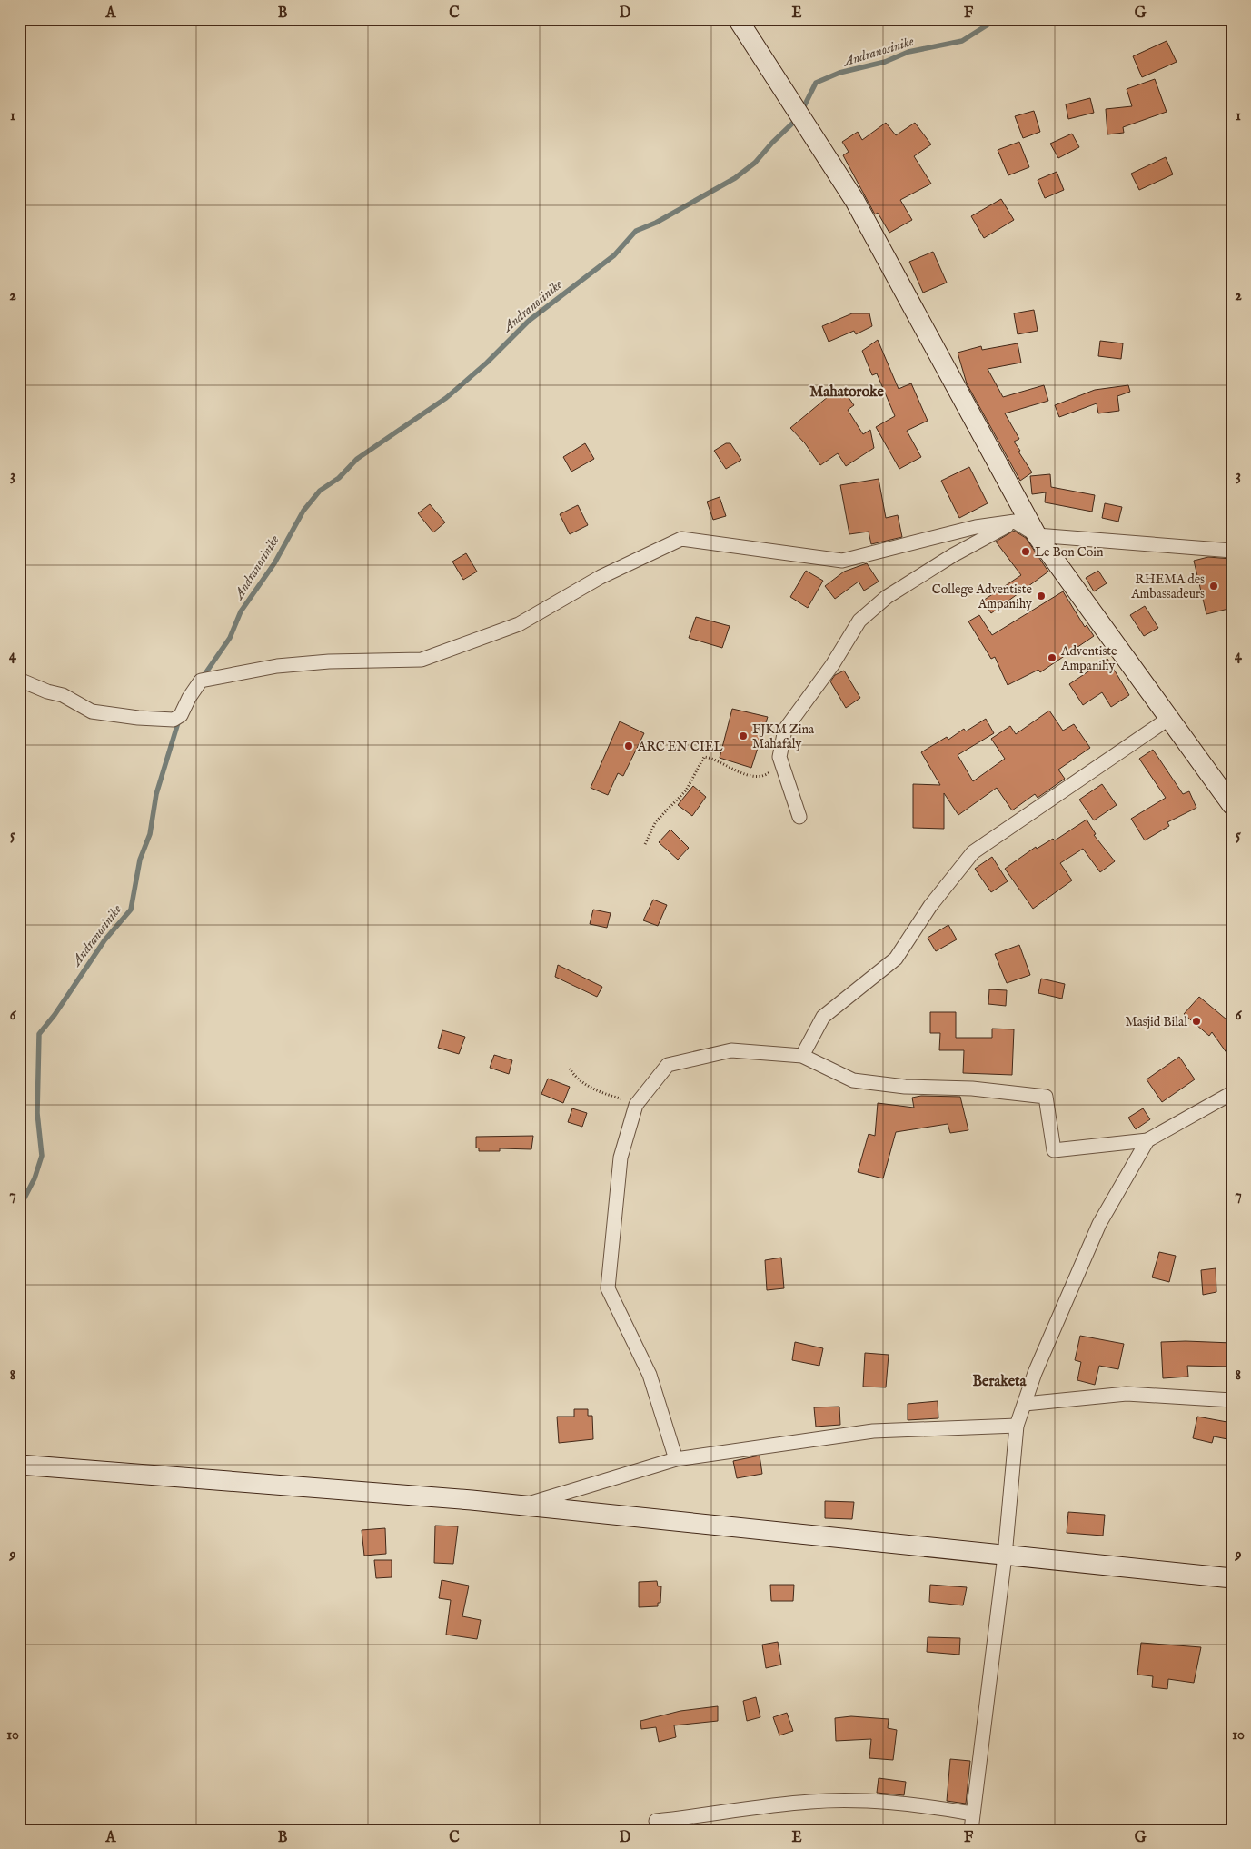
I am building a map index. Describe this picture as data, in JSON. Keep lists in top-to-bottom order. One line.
{"districts":["Mahatoroke","Beraketa"],"water":["Andranosinike"],"places":["Le Bon Coin","RHEMA des Ambassadeurs","College Adventiste Ampanihy","Adventiste Ampanihy","FJKM Zina Mahafaly","ARC EN CIEL","Masjid Bilal"],"grid":{"columns":["A","B","C","D","E","F","G"],"rows":["1","2","3","4","5","6","7","8","9","10"]}}
